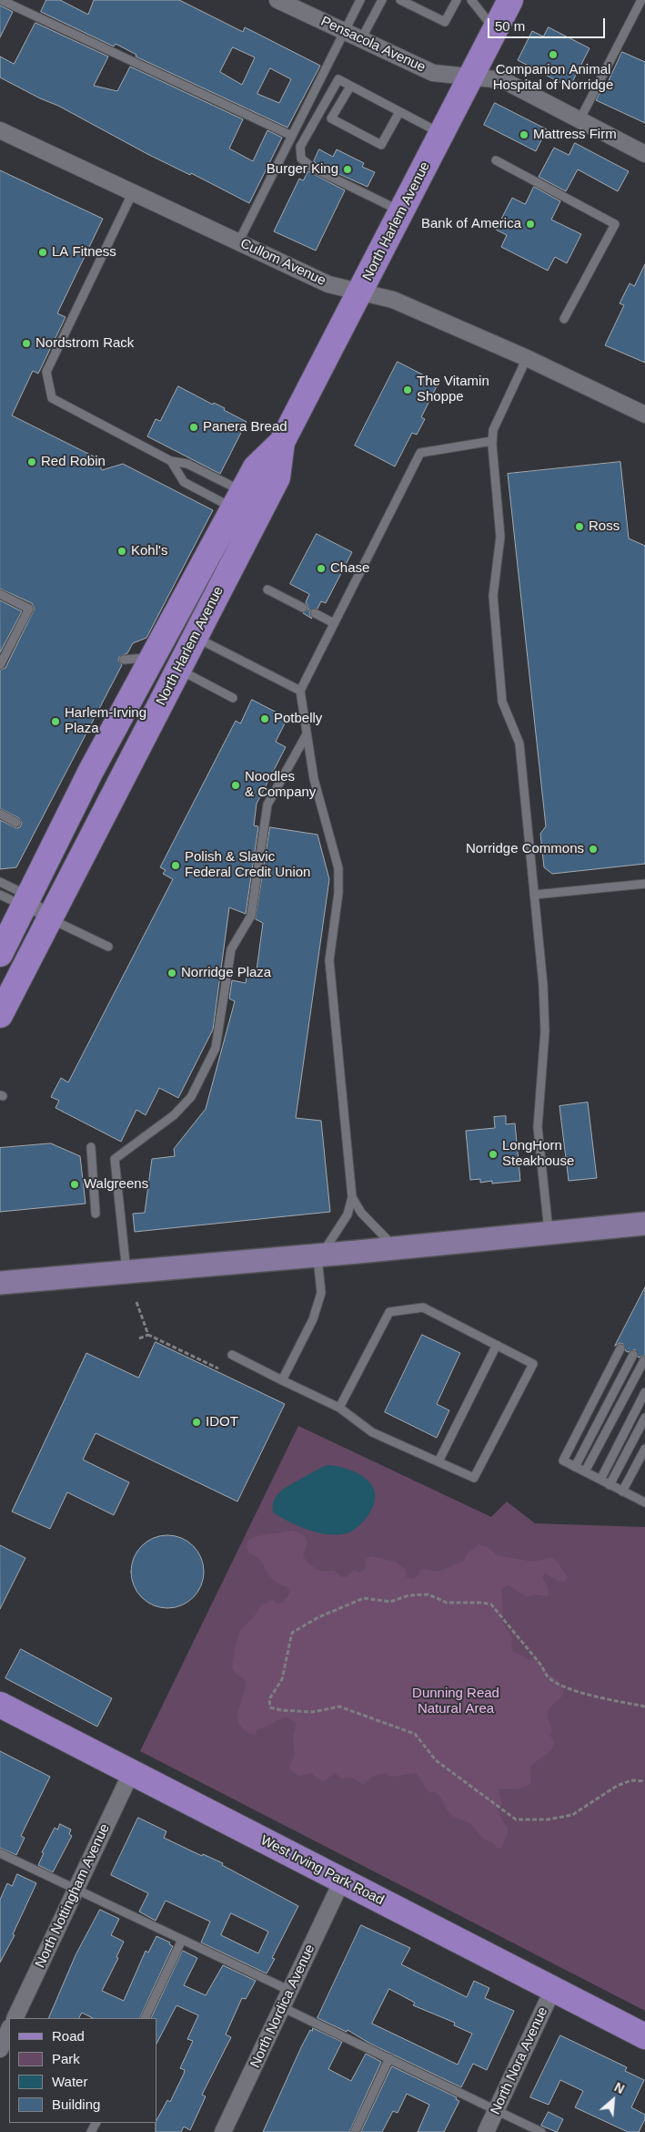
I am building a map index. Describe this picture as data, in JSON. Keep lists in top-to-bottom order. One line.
{"streets":{"main road":["North Harlem Avenue","West Irving Park Road"],"street":["Pensacola Avenue","Cullom Avenue","North Nottingham Avenue","North Nordica Avenue","North Nora Avenue"]},"crossings":[["Pensacola Avenue","North Harlem Avenue"],["North Harlem Avenue","Cullom Avenue"],["West Irving Park Road","North Nottingham Avenue"],["West Irving Park Road","North Nordica Avenue"],["West Irving Park Road","North Nora Avenue"]],"parks":["Dunning Read Natural Area"],"places":["Companion Animal Hospital of Norridge","Mattress Firm","Burger King","Bank of America","LA Fitness","Nordstrom Rack","The Vitamin Shoppe","Panera Bread","Red Robin","Ross","Kohl's","Chase","Potbelly","Harlem-Irving Plaza","Noodles & Company","Norridge Commons","Polish & Slavic Federal Credit Union","Norridge Plaza","LongHorn Steakhouse","Walgreens","IDOT"],"legend":["Road","Park","Water","Building"],"scale_bar":"50 m","north":"top right"}
